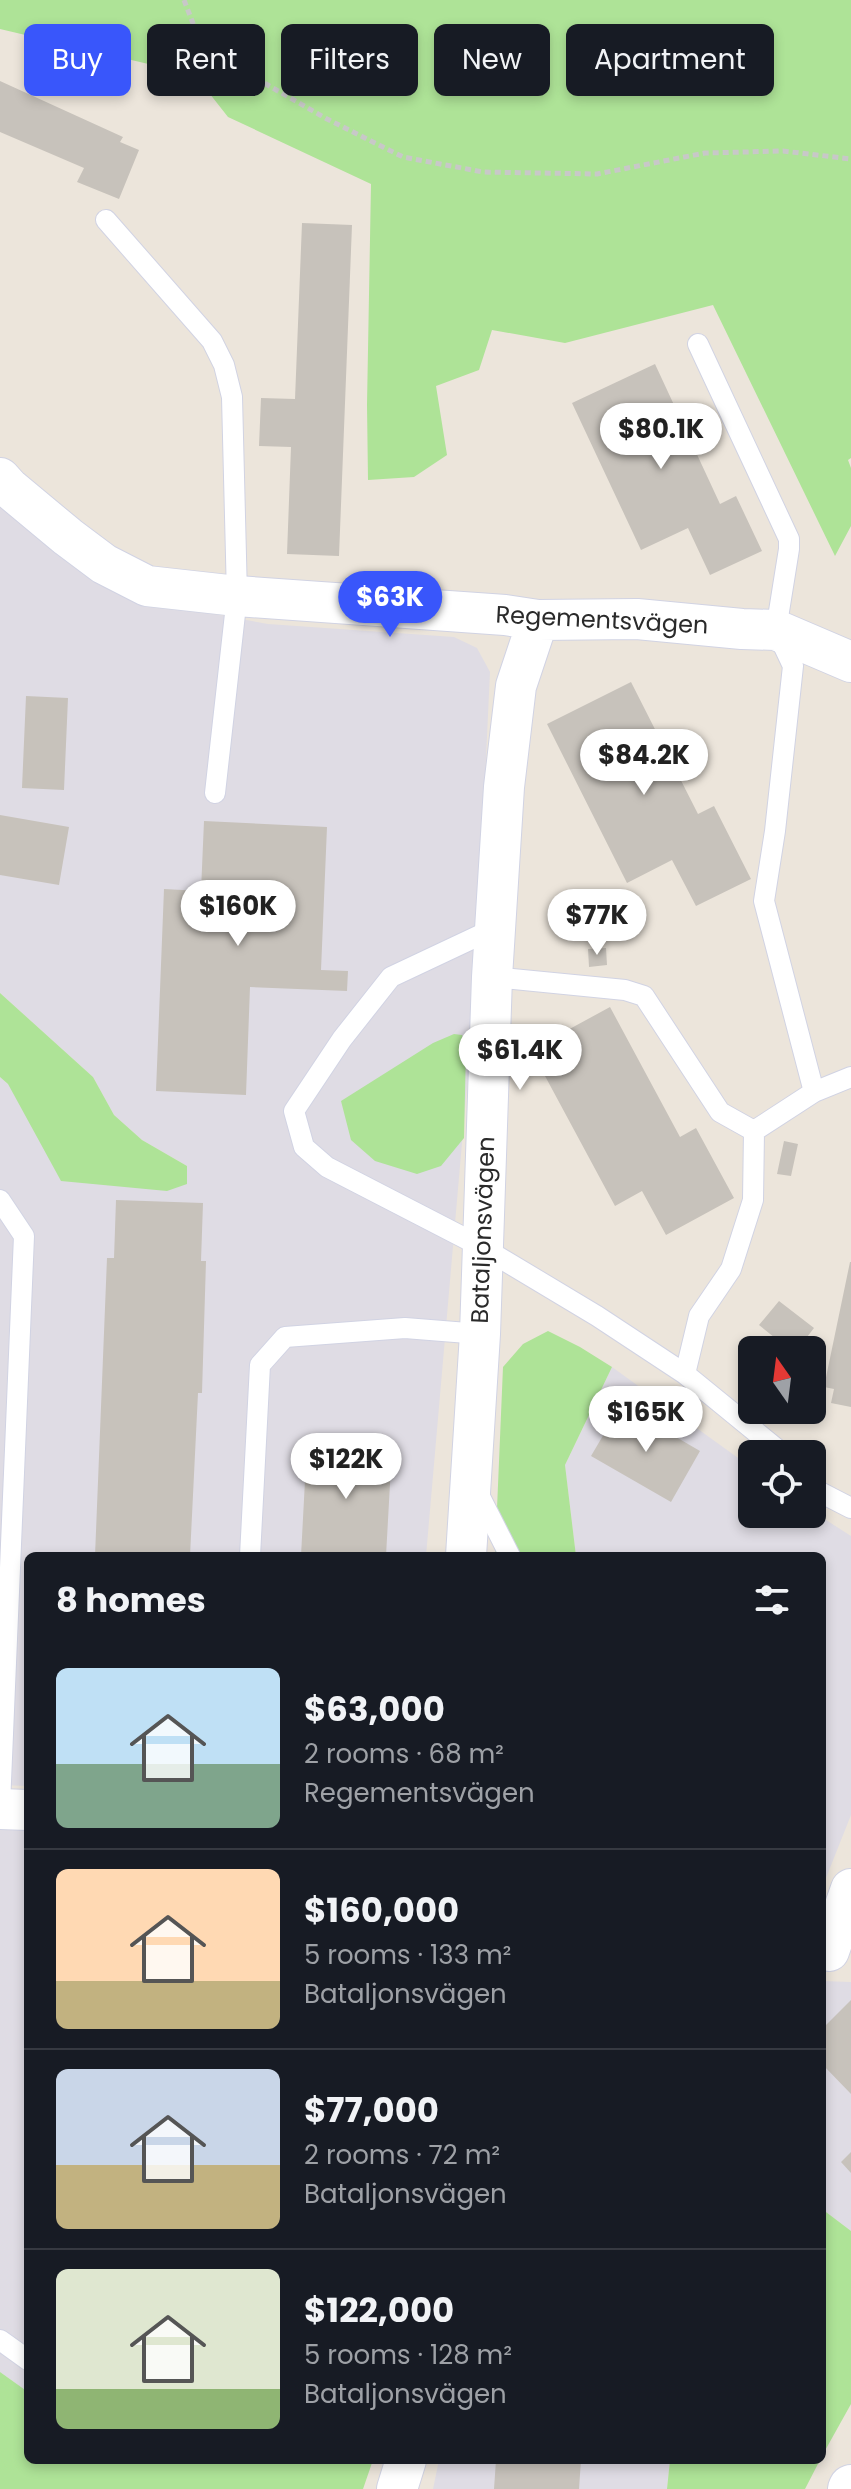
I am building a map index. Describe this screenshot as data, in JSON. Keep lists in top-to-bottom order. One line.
{"streets":{"street":["Regementsvägen","Bataljonsvägen"]},"crossings":[["Regementsvägen","Bataljonsvägen"]],"north":"top","page":{"chip":["Buy","Rent","Filters","New","Apartment"],"price":["$80.1K","$63K","$84.2K","$160K","$77K","$61.4K","$165K","$122K"],"heading":"8 homes","list":[{"name":"$63,000","note":"2 rooms · 68 m² · Regementsvägen"},{"name":"$160,000","note":"5 rooms · 133 m² · Bataljonsvägen"},{"name":"$77,000","note":"2 rooms · 72 m² · Bataljonsvägen"},{"name":"$122,000","note":"5 rooms · 128 m² · Bataljonsvägen"}]}}
